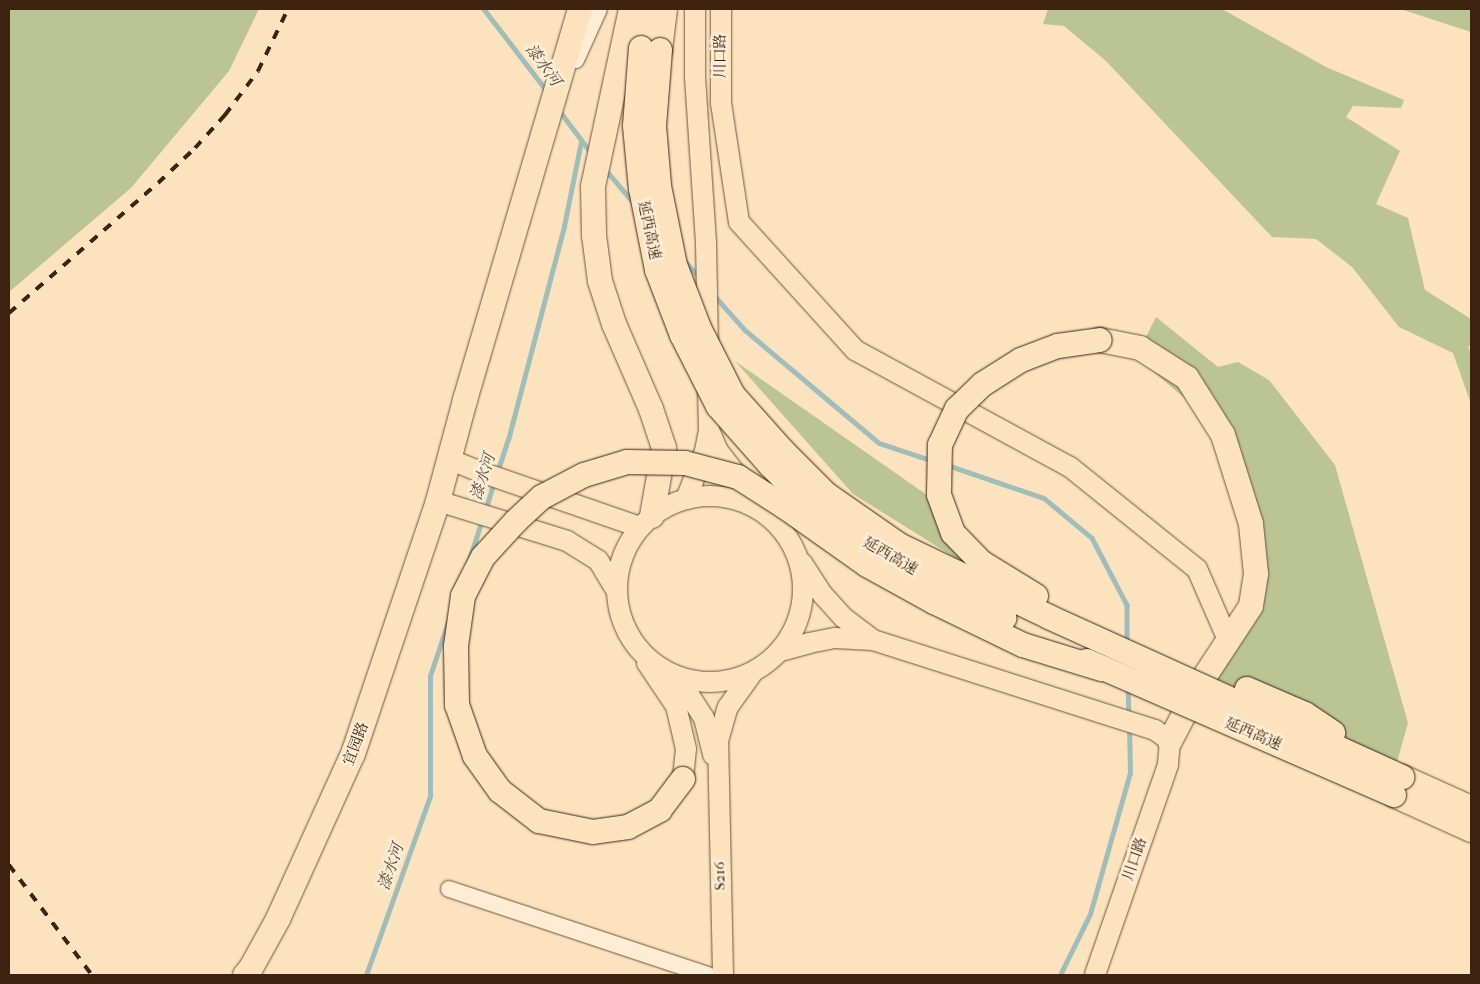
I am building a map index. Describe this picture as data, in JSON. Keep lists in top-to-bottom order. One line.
{"streets":{"highway":["延西高速","宜园路"],"main road":["川口路","S216"]},"water":["漆水河"]}
